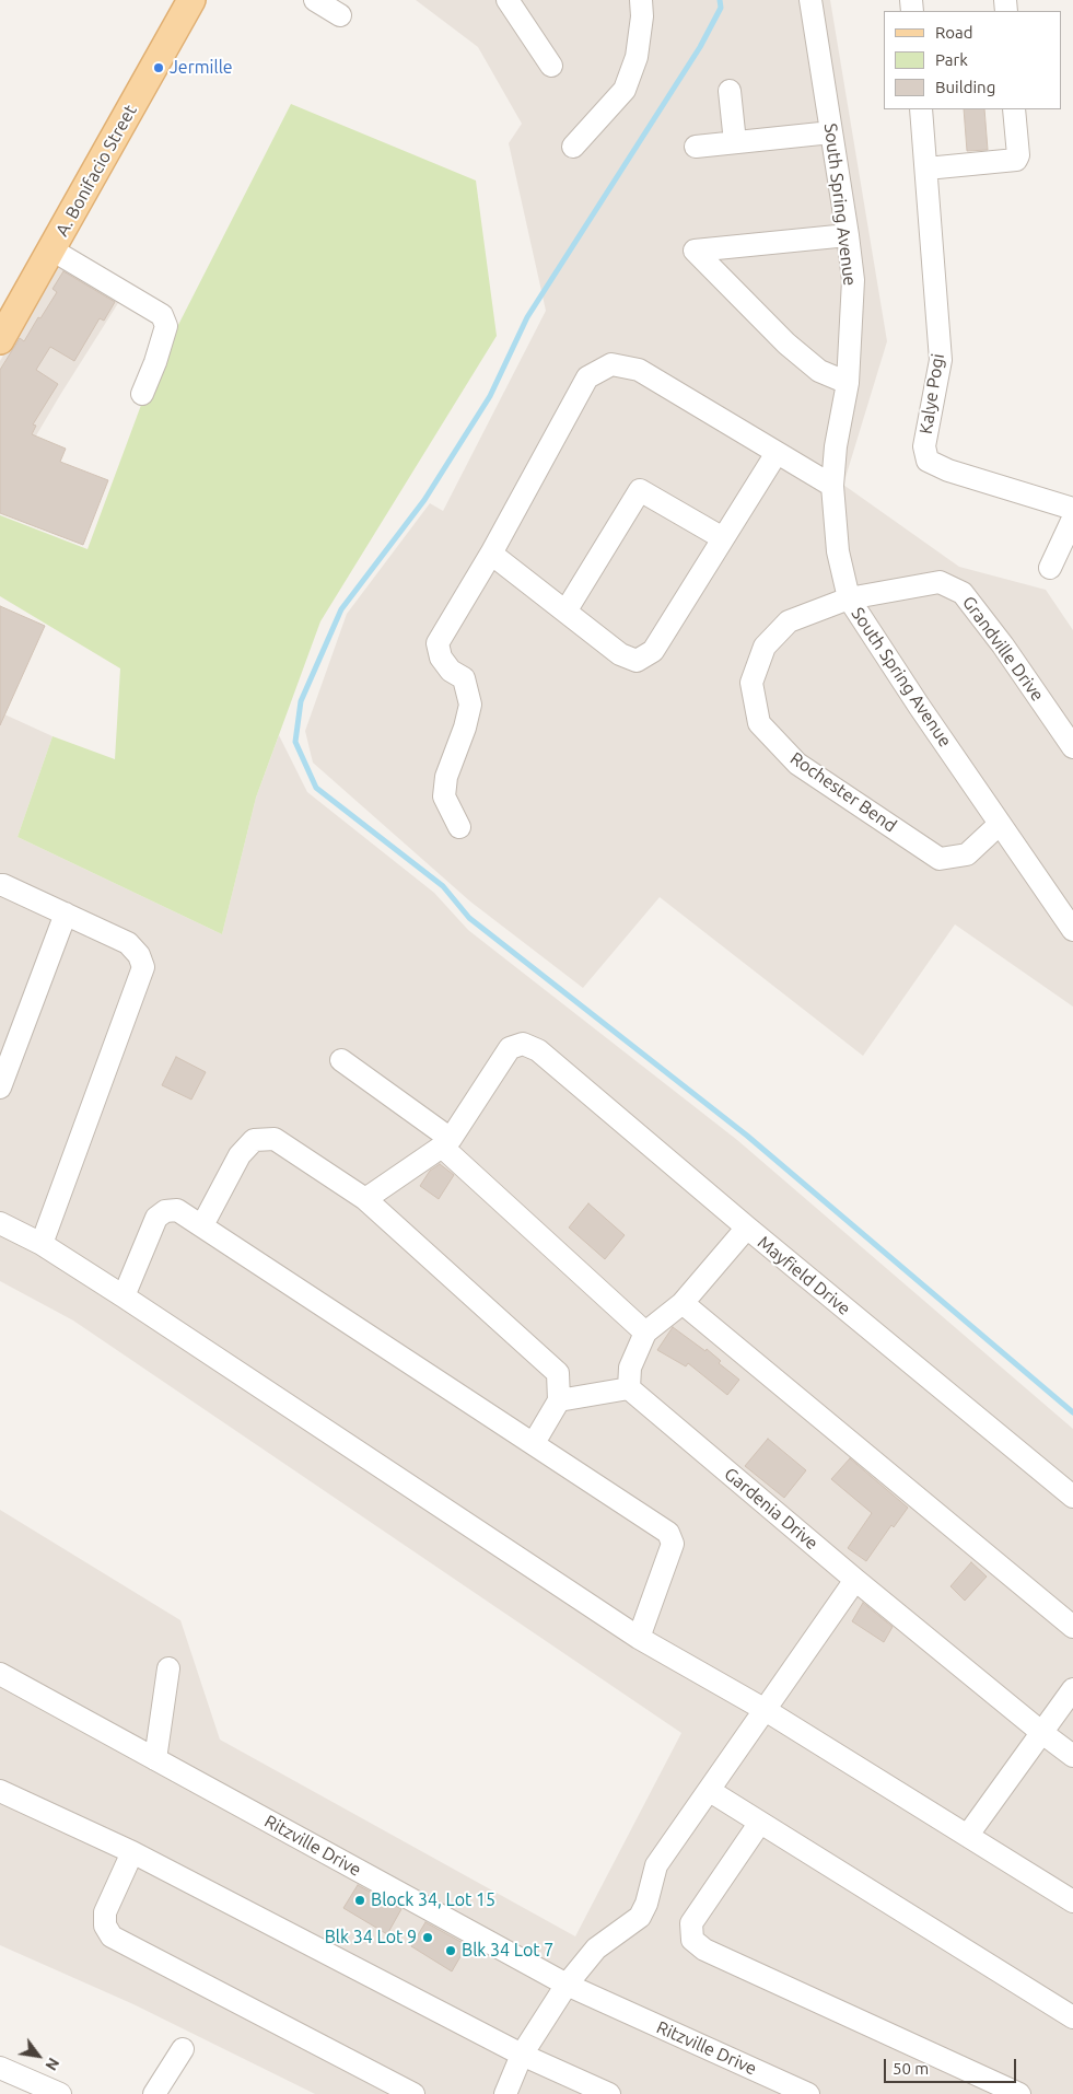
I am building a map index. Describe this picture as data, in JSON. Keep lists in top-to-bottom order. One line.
{"streets":{"main road":["A. Bonifacio Street"],"street":["South Spring Avenue","Kalye Pogi","Grandville Drive","Rochester Bend","Mayfield Drive","Gardenia Drive","Ritzville Drive"]},"crossings":[["South Spring Avenue","Grandville Drive"],["South Spring Avenue","Rochester Bend"],["Grandville Drive","Rochester Bend"]],"places":["Jermille","Block 34, Lot 15","Blk 34 Lot 9","Blk 34 Lot 7"],"legend":["Road","Park","Building"],"scale_bar":"50 m","north":"bottom right"}
